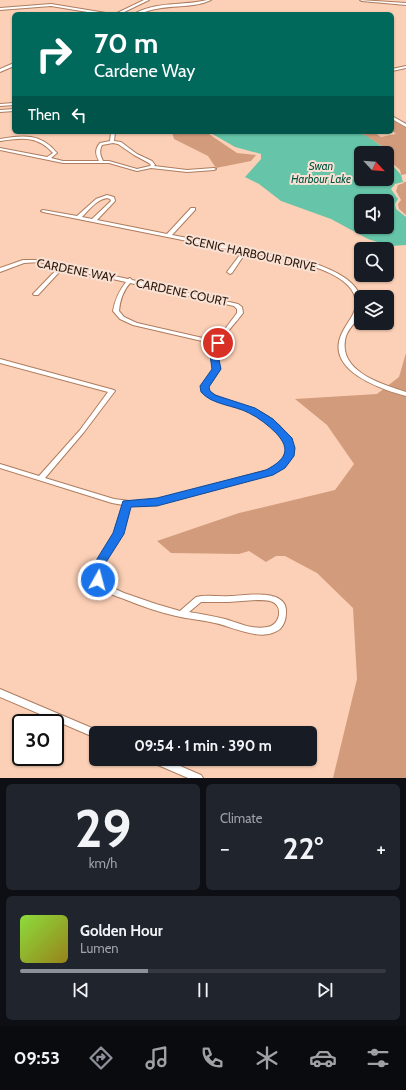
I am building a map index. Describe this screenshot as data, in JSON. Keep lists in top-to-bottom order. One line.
{"streets":{"street":["SCENIC HARBOUR DRIVE","CARDENE WAY","CARDENE COURT"]},"crossings":[["CARDENE WAY","CARDENE COURT"]],"water":["Swan Harbour Lake"],"north":"bottom right","page":{"turn":["70 m","Cardene Way"],"then":"Then","limit":"30","trip":"09:54 · 1 min · 390 m","tile":[["29","km/h"],"Climate"],"heat":["−","22°","+"],"song":["Golden Hour","Lumen"],"tabs":"09:53"}}
